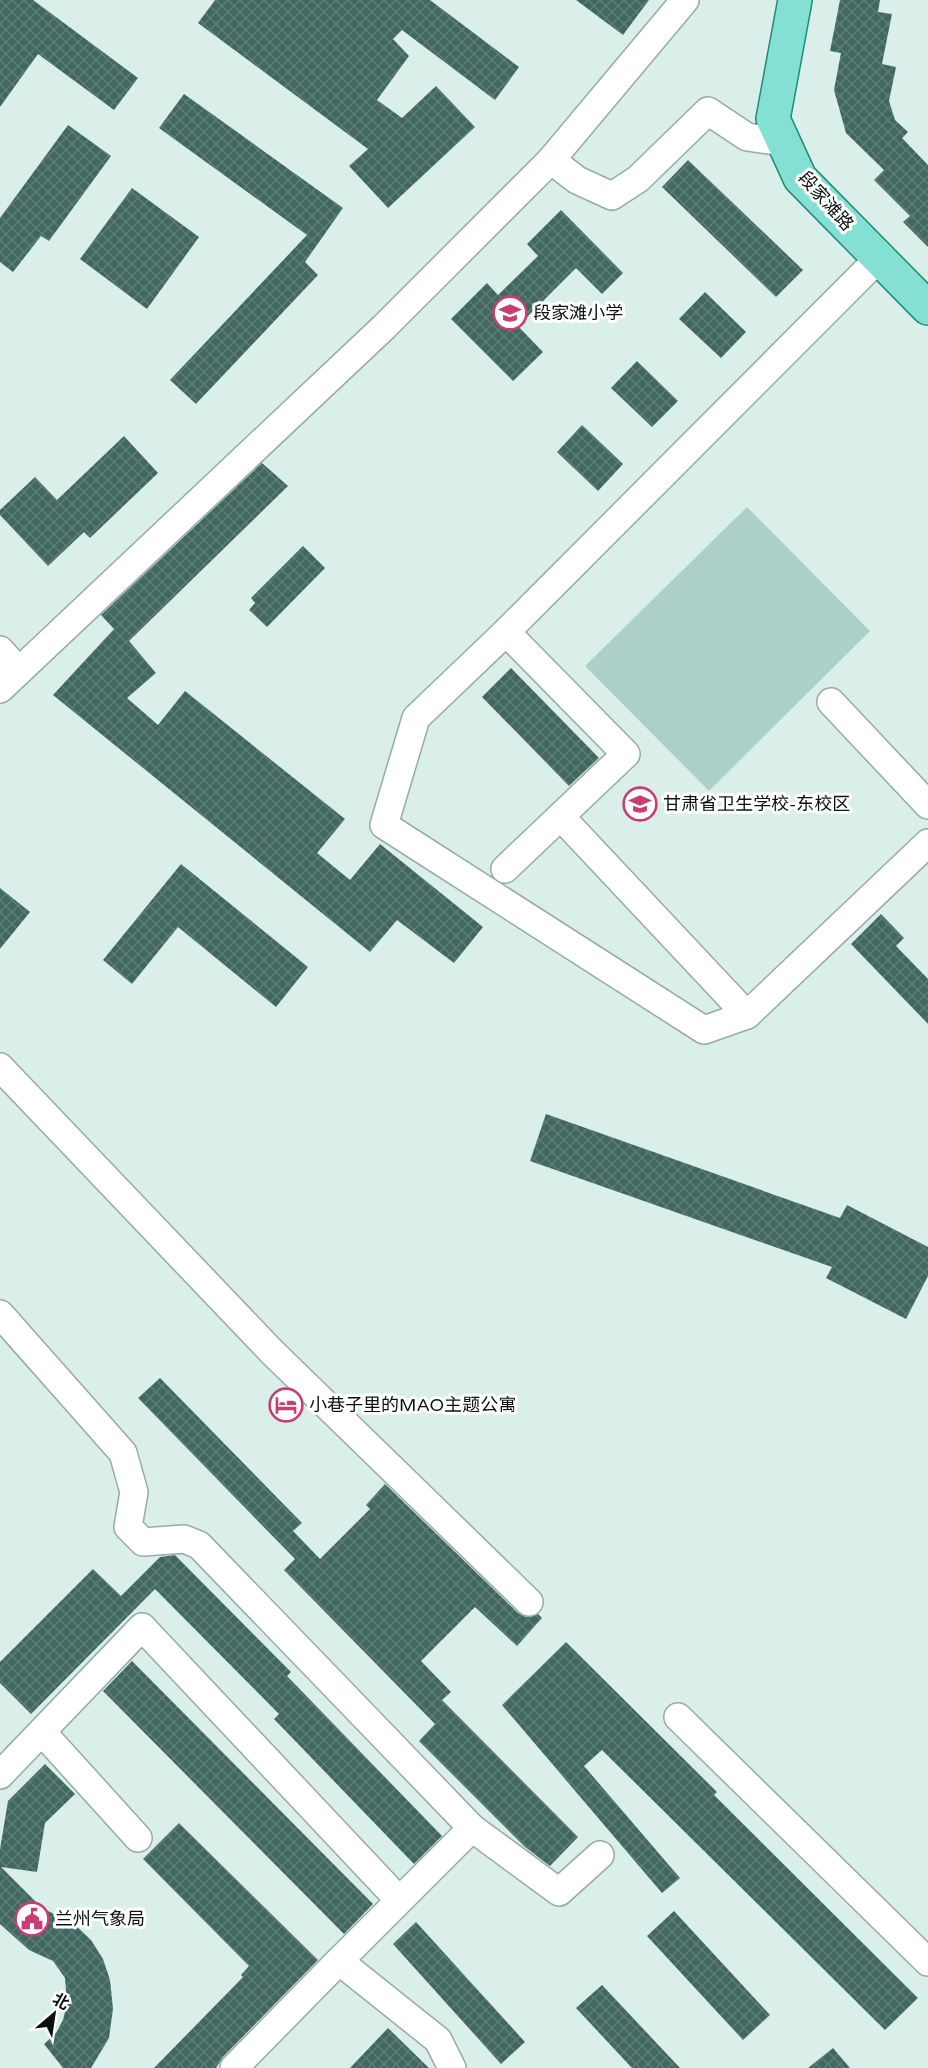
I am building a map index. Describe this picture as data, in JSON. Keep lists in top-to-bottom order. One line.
{"streets":{"main road":["段家滩路"]},"places":{"school or university":["段家滩小学","甘肃省卫生学校-东校区"],"hotel":["小巷子里的MAO主题公寓"],"public building":["兰州气象局"]},"north":"top right"}
